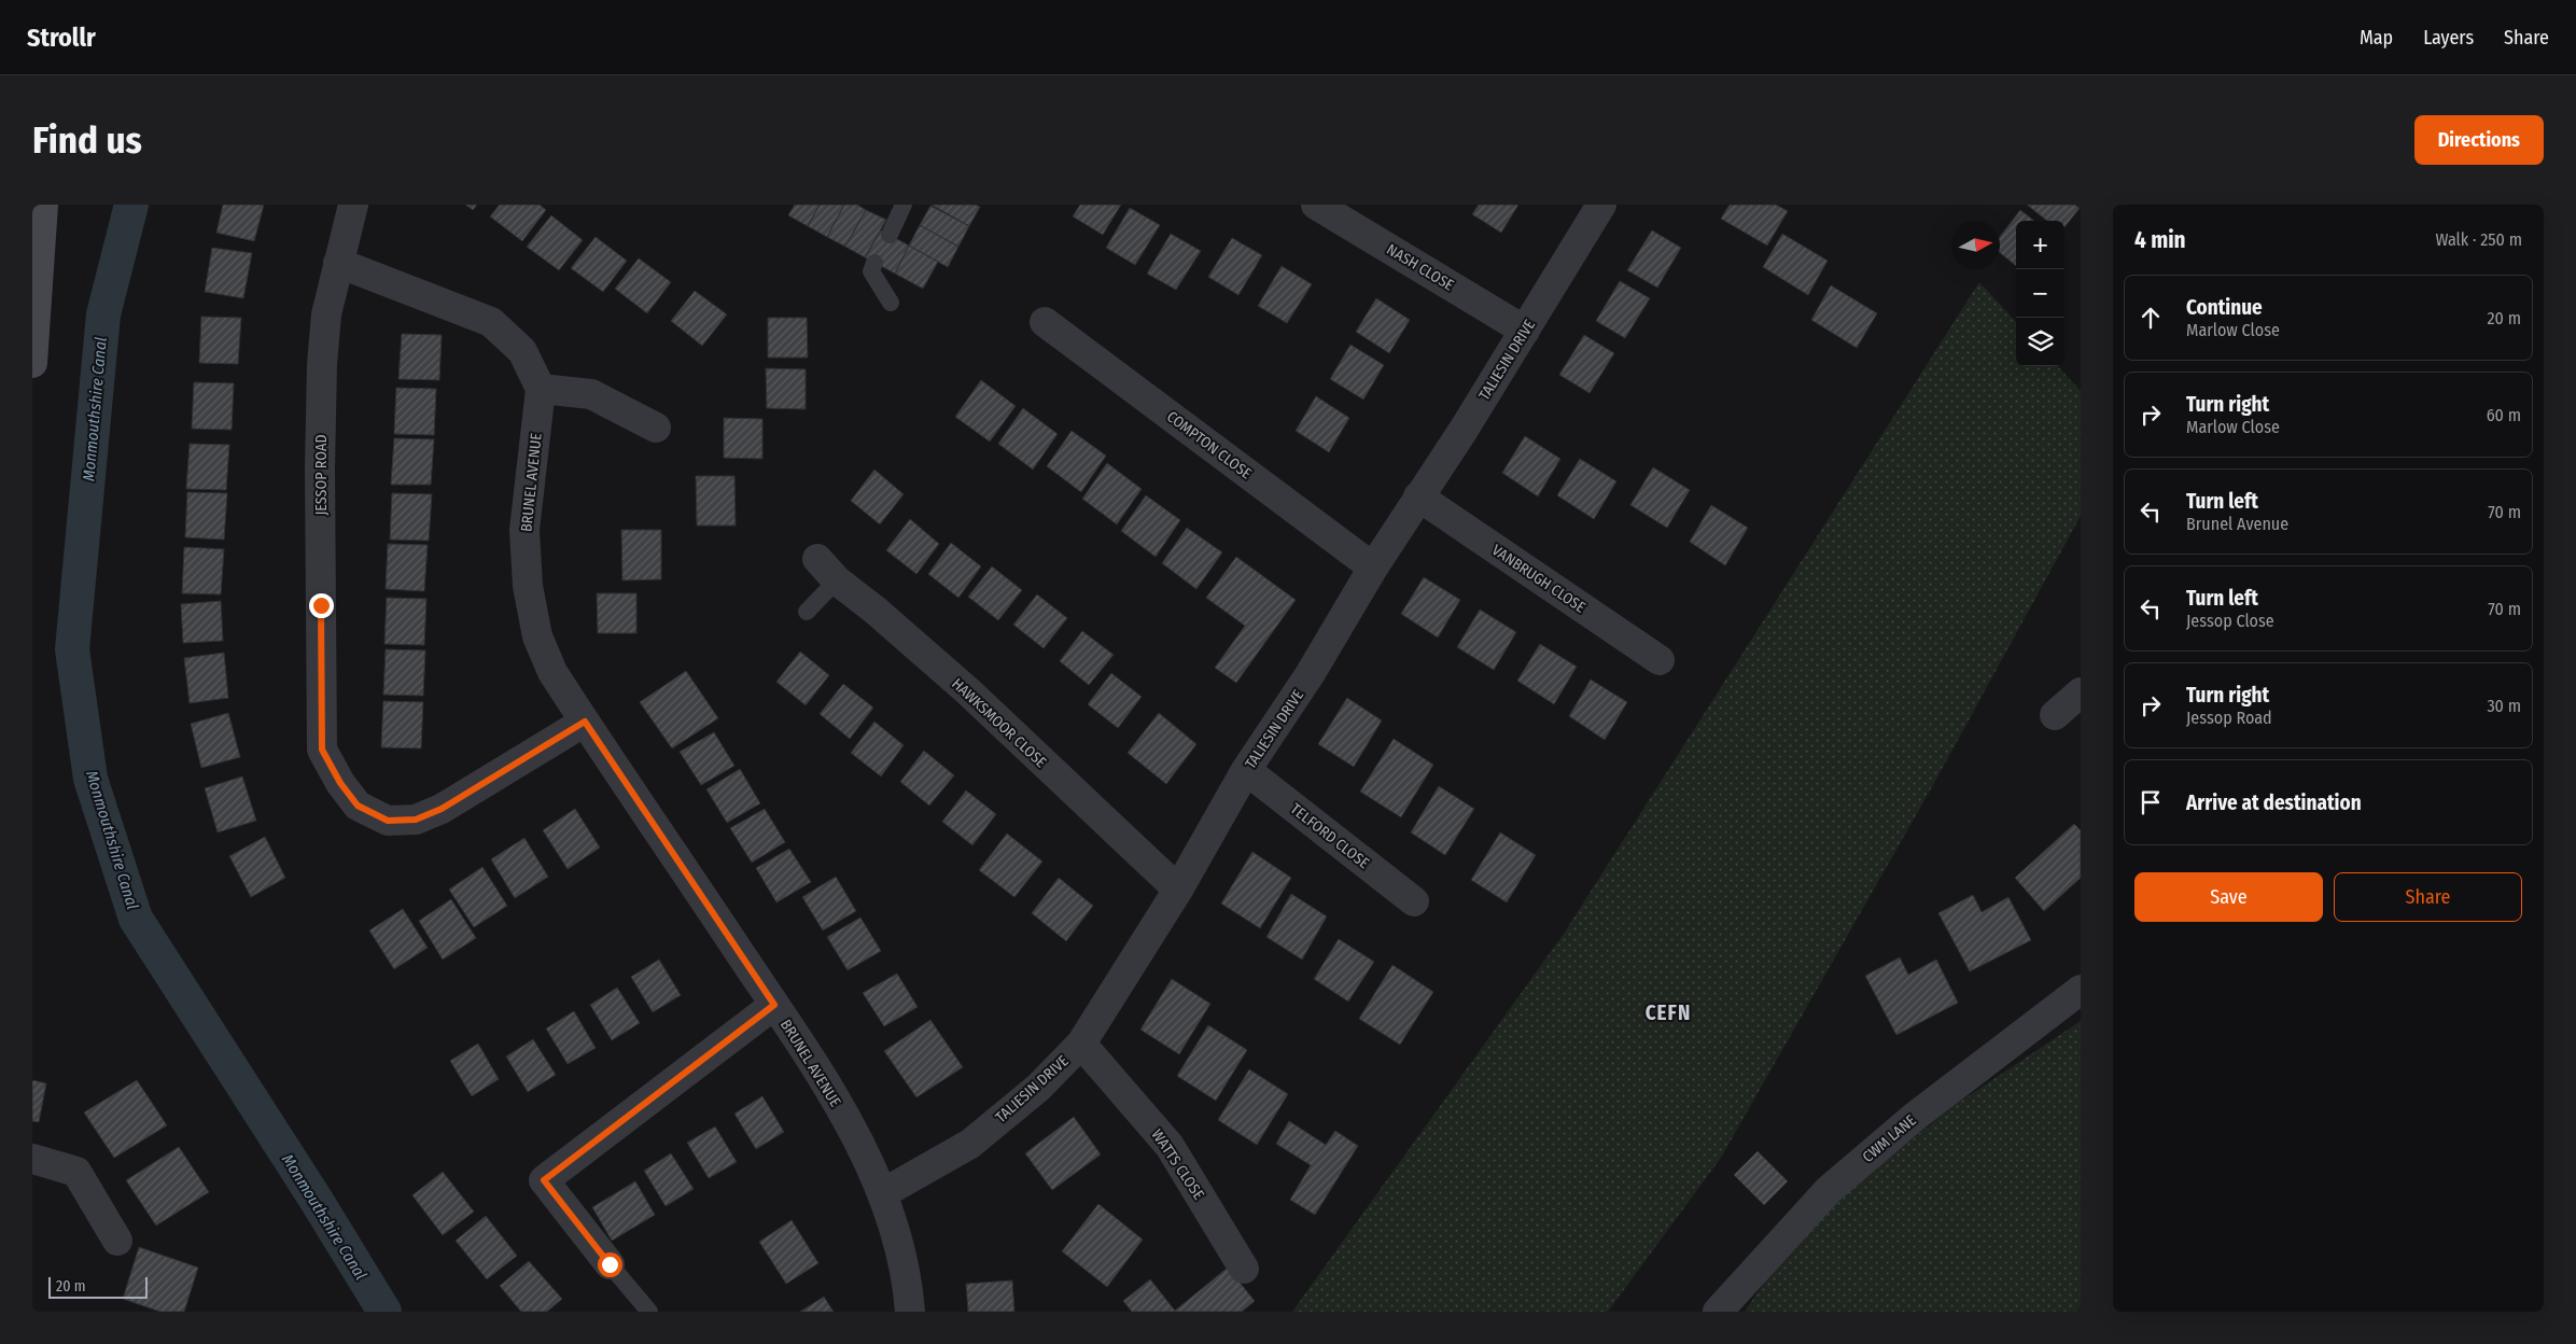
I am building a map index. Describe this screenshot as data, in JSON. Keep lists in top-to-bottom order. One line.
{"streets":{"street":["NASH CLOSE","TALIESIN DRIVE","COMPTON CLOSE","JESSOP ROAD","BRUNEL AVENUE","VANBRUGH CLOSE","HAWKSMOOR CLOSE","TELFORD CLOSE","CWM LANE","WATTS CLOSE"]},"crossings":[["NASH CLOSE","TALIESIN DRIVE"],["TALIESIN DRIVE","COMPTON CLOSE"],["TALIESIN DRIVE","BRUNEL AVENUE"],["TALIESIN DRIVE","VANBRUGH CLOSE"],["TALIESIN DRIVE","HAWKSMOOR CLOSE"],["TALIESIN DRIVE","TELFORD CLOSE"],["TALIESIN DRIVE","WATTS CLOSE"],["JESSOP ROAD","BRUNEL AVENUE"]],"districts":["CEFN"],"water":["Monmouthshire Canal"],"scale_bar":"20 m","north":"right","page":{"header":"Strollr","nav":["Map","Layers","Share"],"buttons":["Directions",["Save","Share"]],"title":"Find us","heading":["4 min","Walk · 250 m"],"map_buttons":["+","−"],"list":[["Continue","Marlow Close","20 m"],["Turn right","Marlow Close","60 m"],["Turn left","Brunel Avenue","70 m"],["Turn left","Jessop Close","70 m"],["Turn right","Jessop Road","30 m"],"Arrive at destination"],"scale":"20 m"}}
